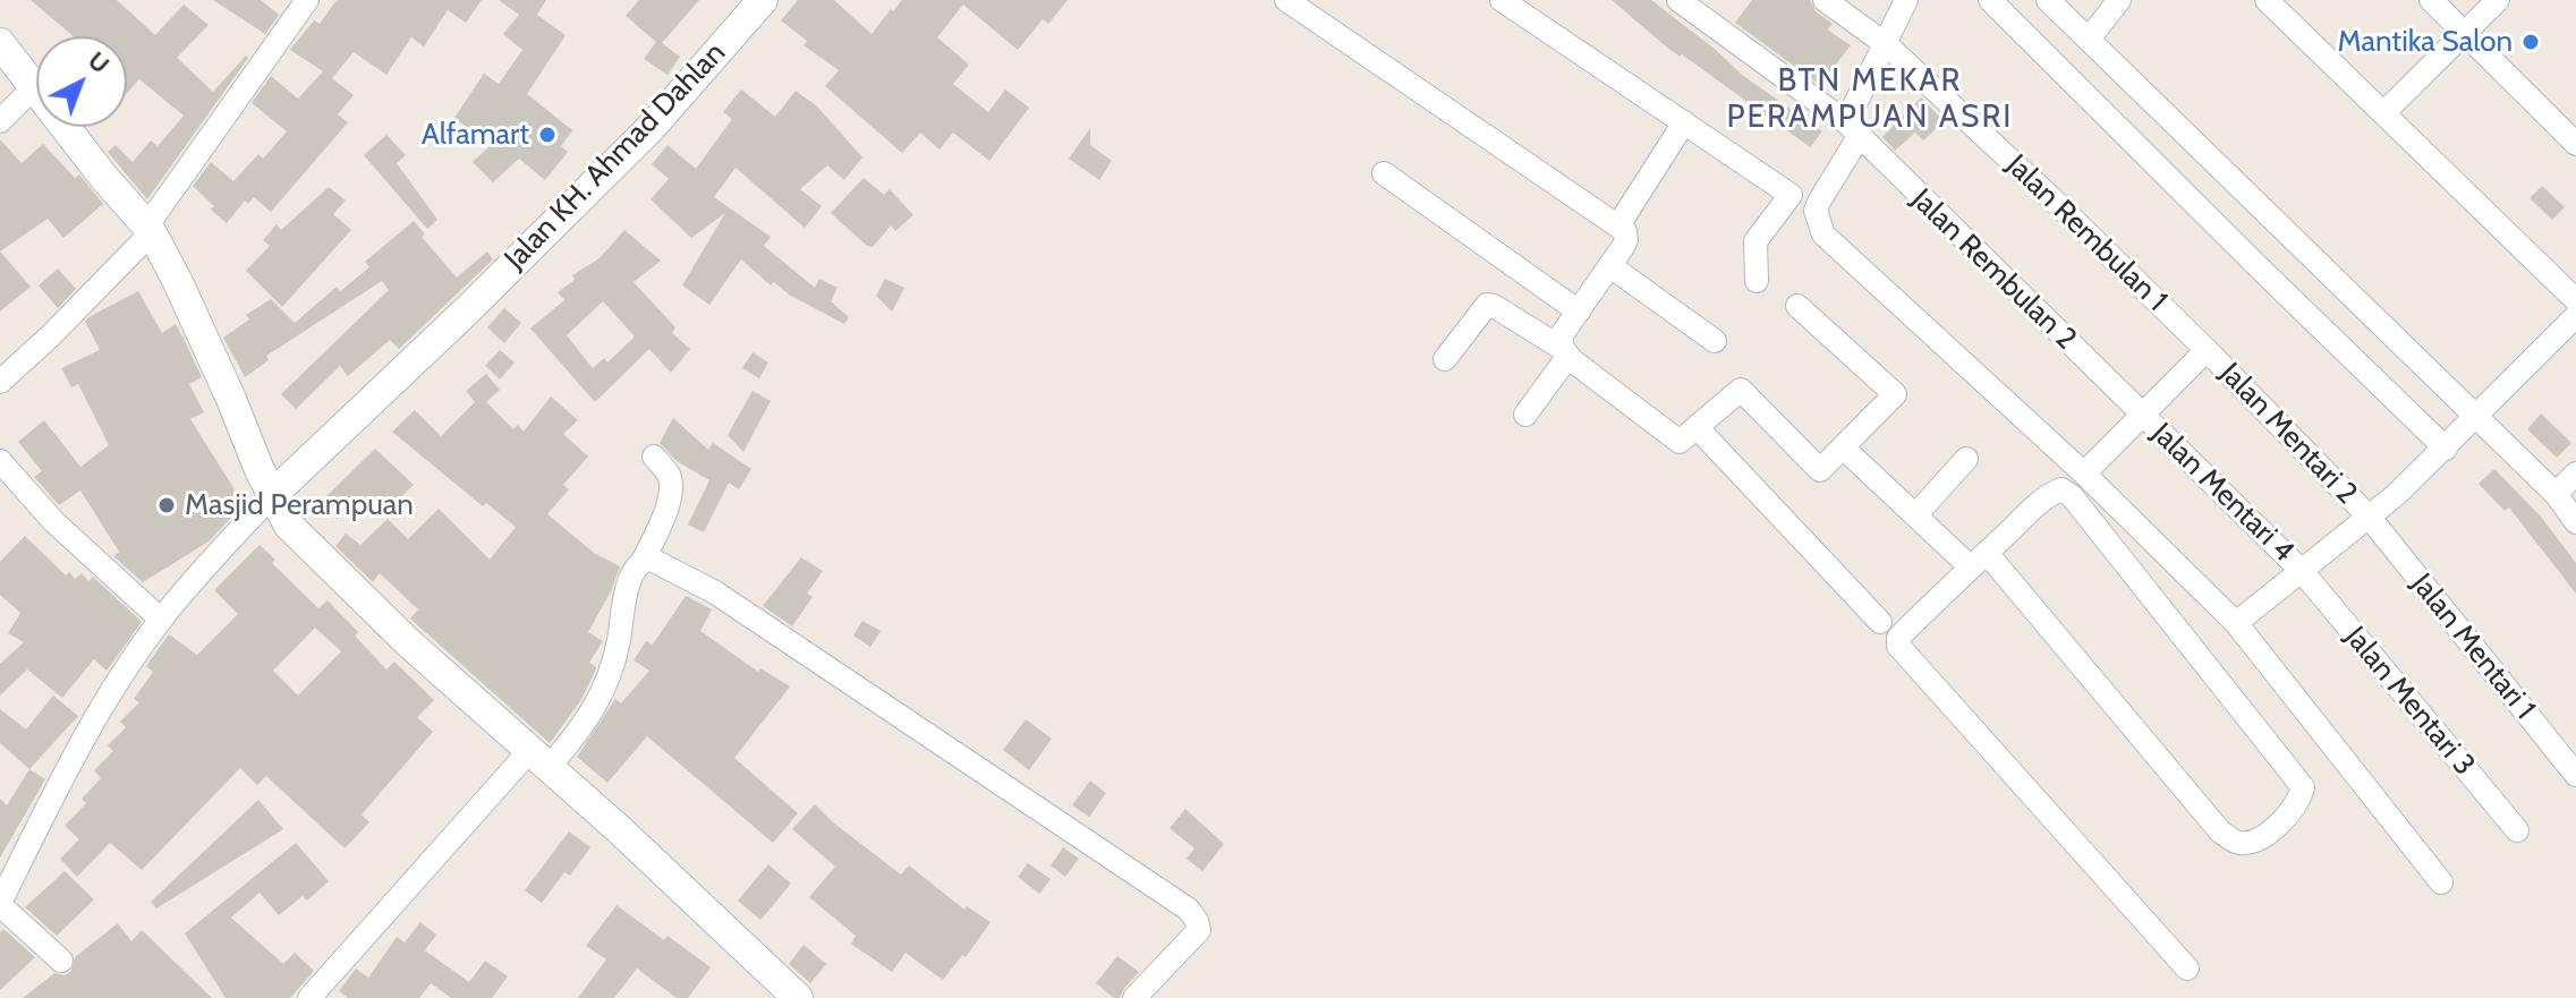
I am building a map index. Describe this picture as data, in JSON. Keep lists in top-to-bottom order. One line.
{"streets":{"street":["Jalan KH. Ahmad Dahlan","Jalan Rembulan 1","Jalan Rembulan 2","Jalan Mentari 2","Jalan Mentari 4","Jalan Mentari 1","Jalan Mentari 3"]},"crossings":[["Jalan Rembulan 1","Jalan Mentari 2"],["Jalan Rembulan 2","Jalan Mentari 4"],["Jalan Mentari 2","Jalan Mentari 1"],["Jalan Mentari 4","Jalan Mentari 3"]],"districts":["BTN MEKAR PERAMPUAN ASRI"],"places":["Mantika Salon","Alfamart","Masjid Perampuan"],"north":"top right"}
